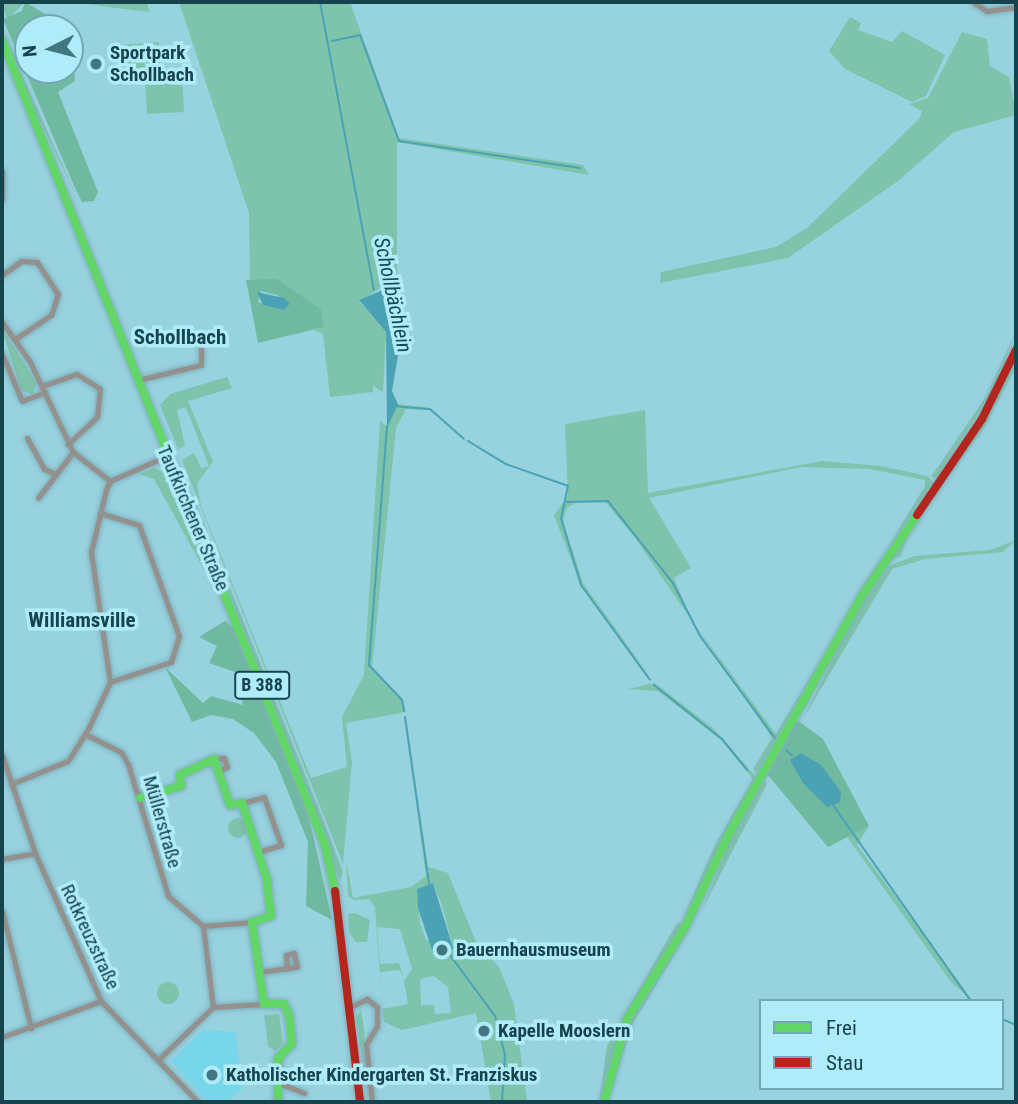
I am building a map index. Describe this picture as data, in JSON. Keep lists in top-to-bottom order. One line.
{"streets":{"main road":["Taufkirchener Straße","B 388"],"street":["Müllerstraße","Rotkreuzstraße"]},"districts":["Schollbach","Williamsville"],"water":["Schollbächlein"],"places":["Sportpark Schollbach","Bauernhausmuseum","Kapelle Mooslern","Katholischer Kindergarten St. Franziskus"],"legend":["Frei","Stau"],"north":"left"}
